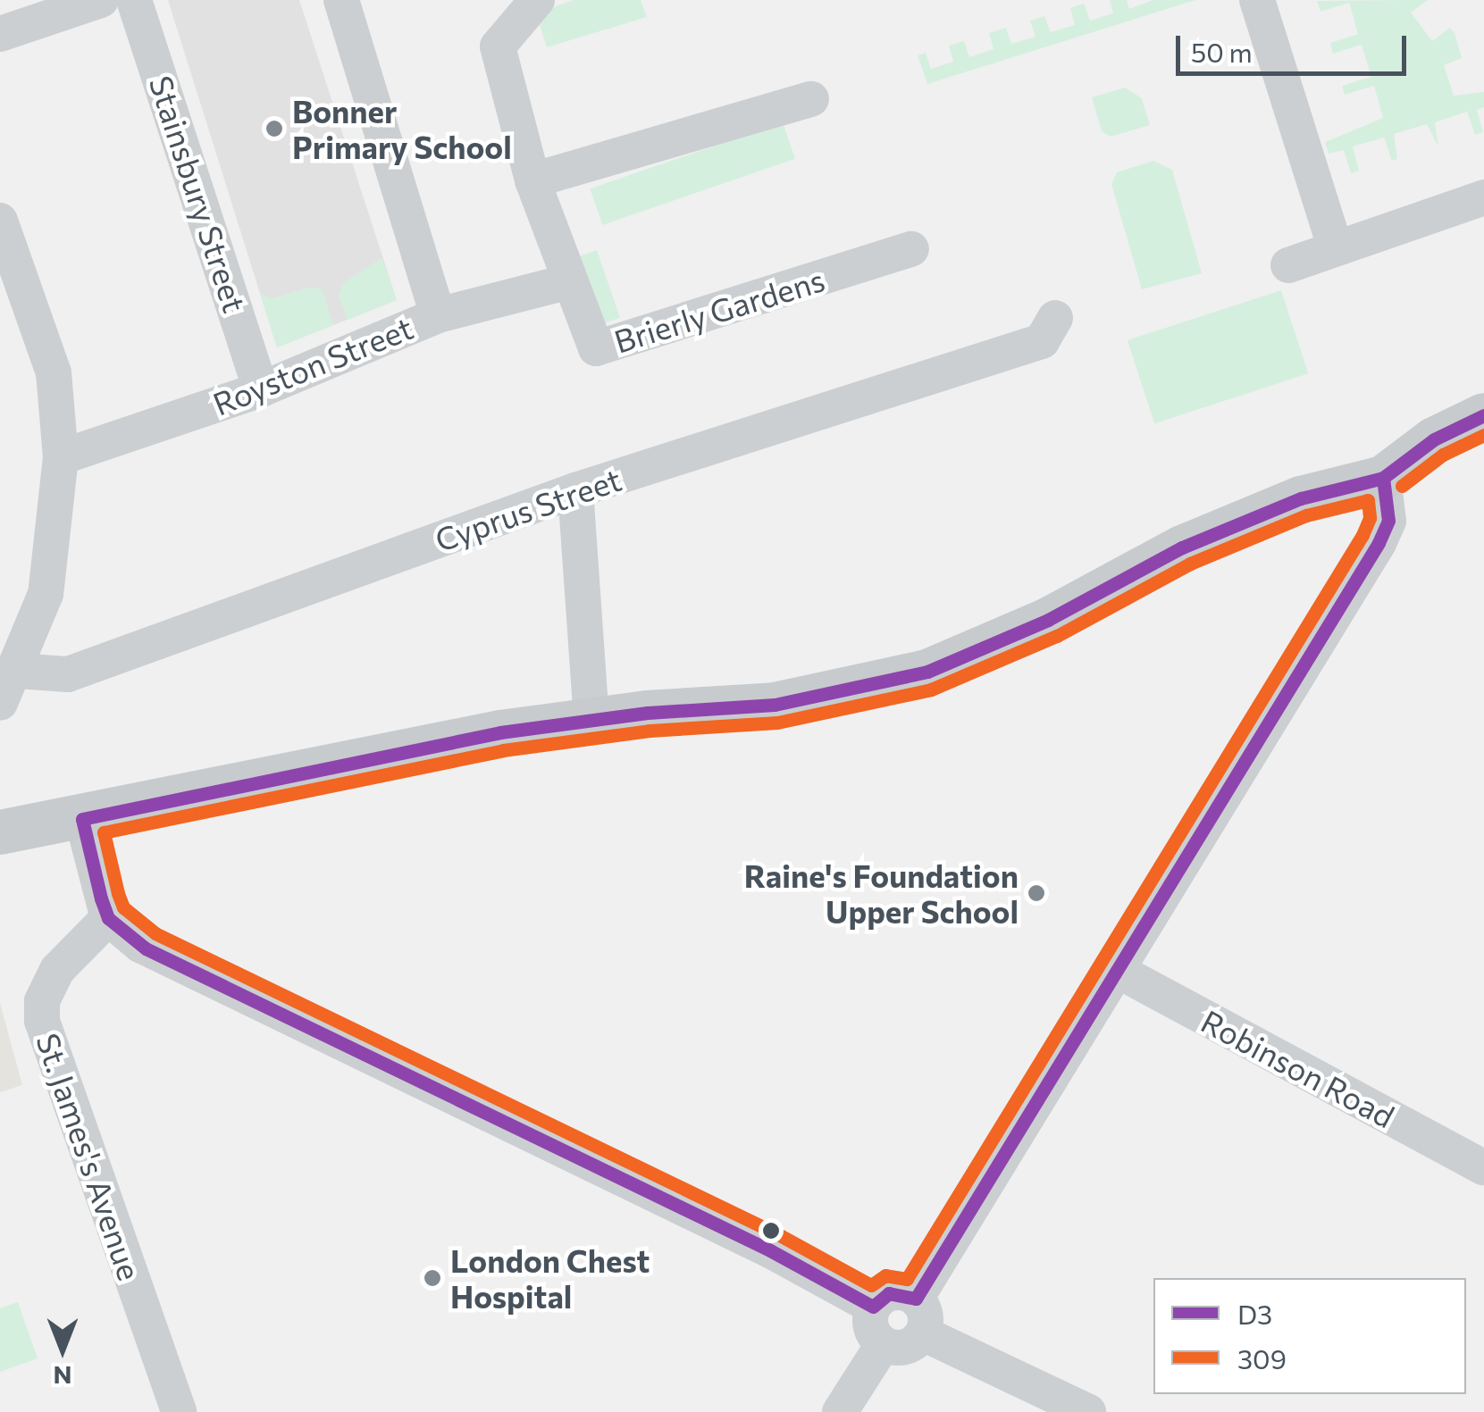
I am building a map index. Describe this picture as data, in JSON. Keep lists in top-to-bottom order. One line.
{"streets":{"street":["Stainsbury Street","Brierly Gardens","Royston Street","Cyprus Street","Robinson Road","St. James's Avenue"]},"crossings":[["Stainsbury Street","Royston Street"],["Brierly Gardens","Royston Street"]],"places":["Bonner Primary School","Raine's Foundation Upper School","London Chest Hospital"],"lines":["transit line D3","transit line 309"],"legend":["D3","309"],"scale_bar":"50 m","north":"bottom"}
